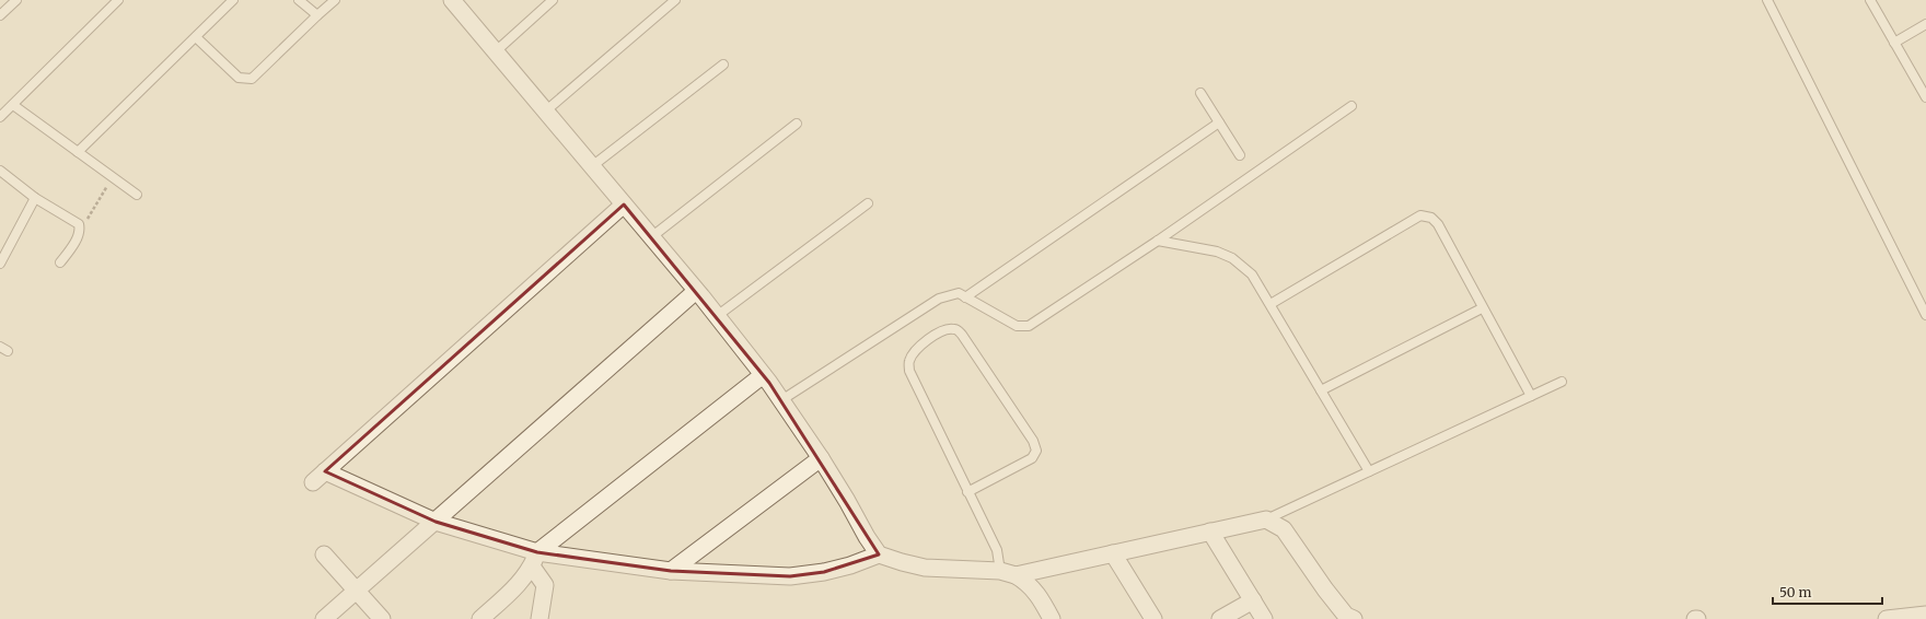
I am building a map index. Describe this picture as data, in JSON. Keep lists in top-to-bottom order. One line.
{"scale_bar":"50 m"}
